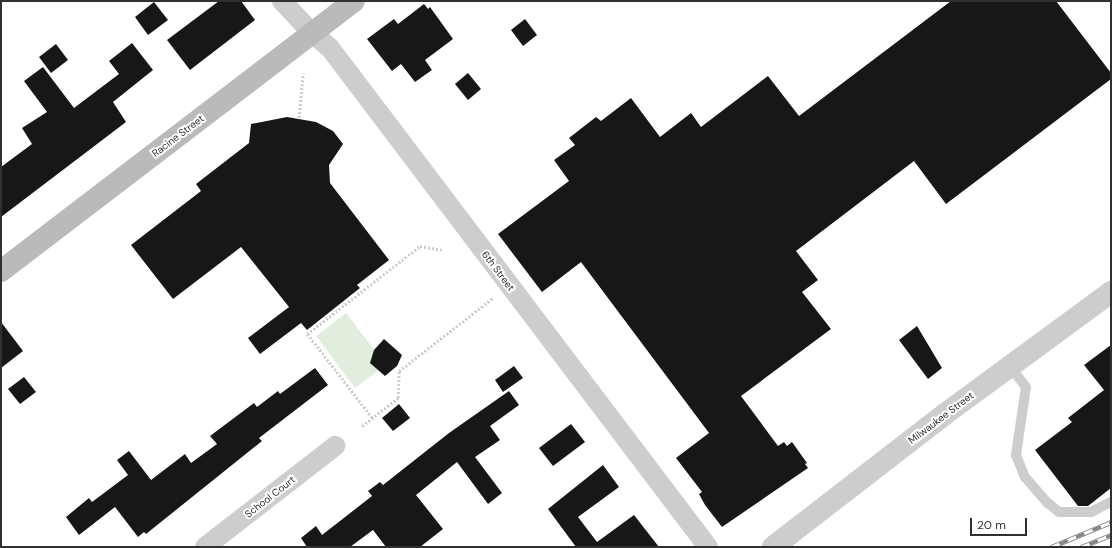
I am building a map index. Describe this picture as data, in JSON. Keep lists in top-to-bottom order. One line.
{"streets":{"main road":["Racine Street"],"street":["6th Street","Milwaukee Street","School Court"]},"crossings":[["Racine Street","6th Street"]],"scale_bar":"20 m"}
